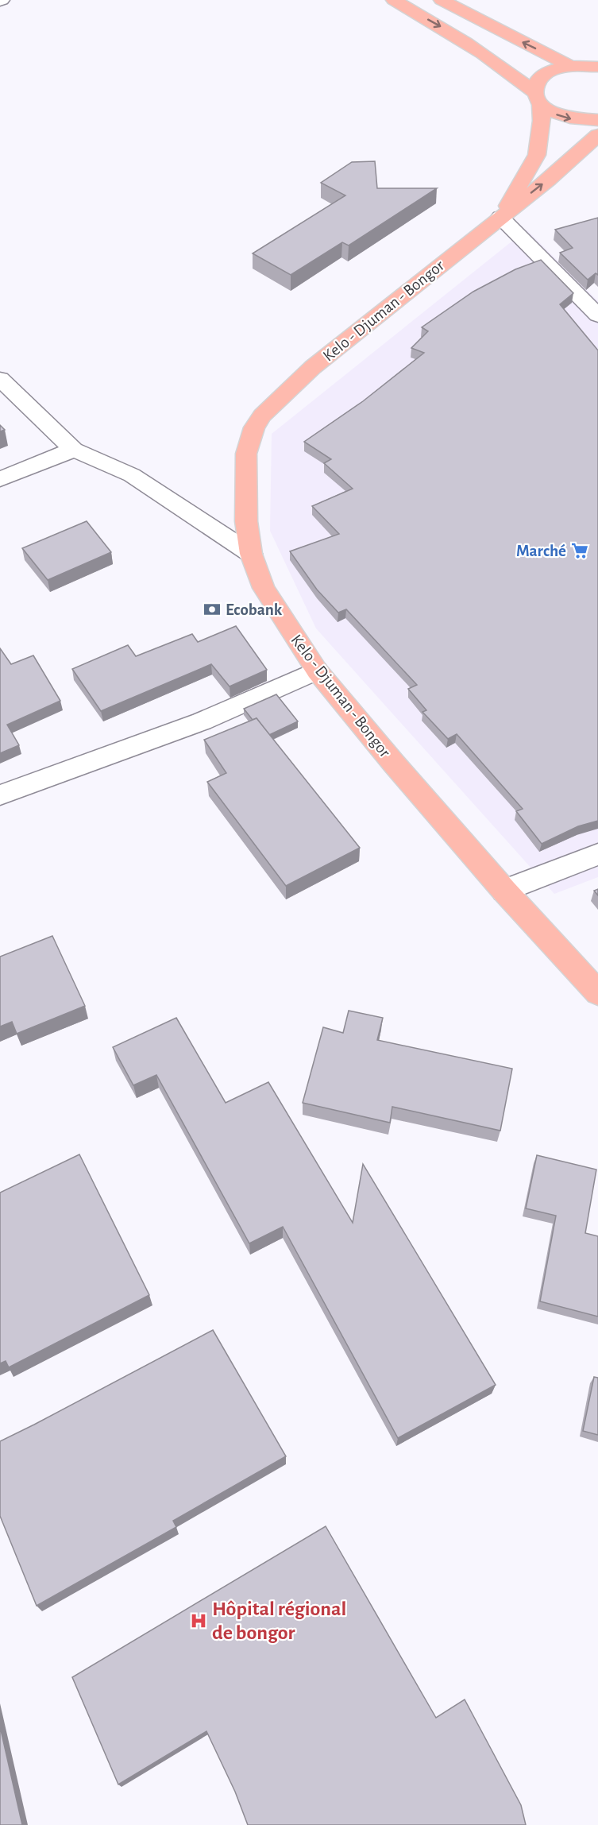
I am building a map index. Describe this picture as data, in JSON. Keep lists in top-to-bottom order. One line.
{"streets":{"highway":["Kelo - Djuman - Bongor"]},"places":{"supermarket":["Marché"],"bank":["Ecobank"],"hospital":["Hôpital régional de bongor"]}}
